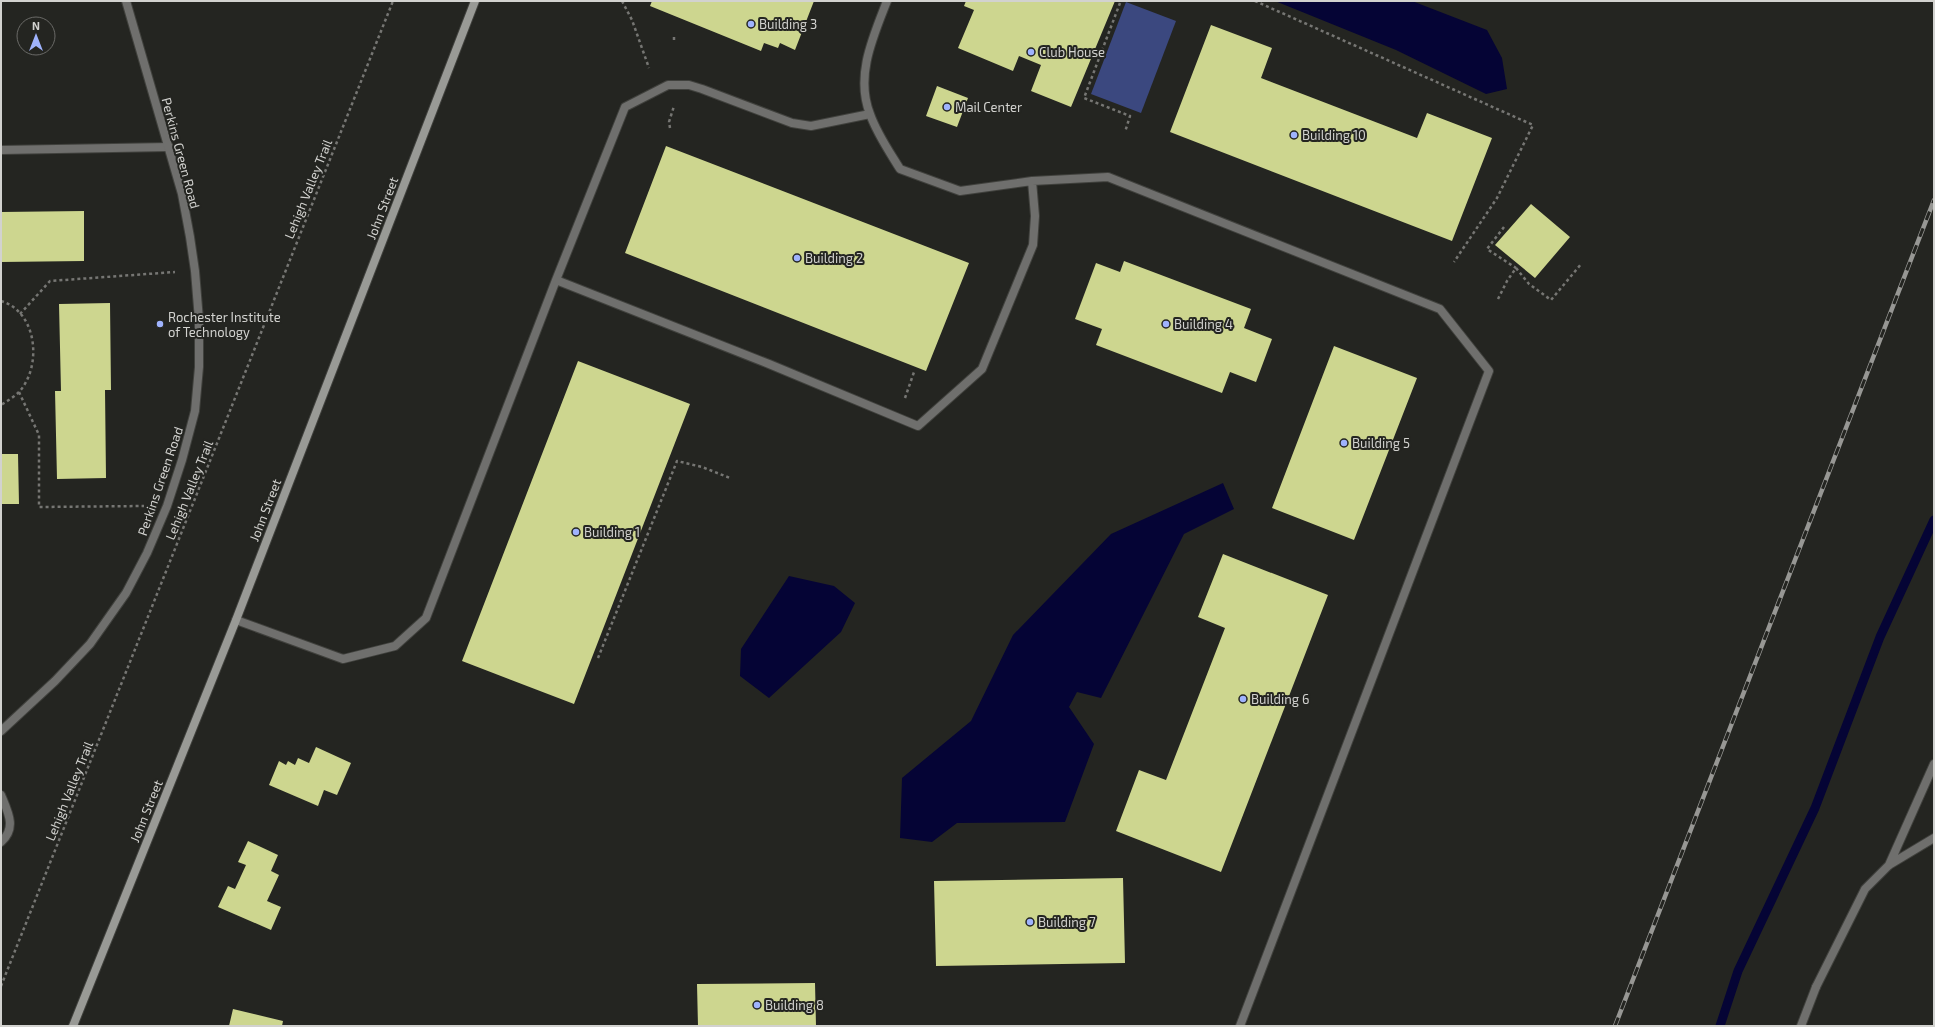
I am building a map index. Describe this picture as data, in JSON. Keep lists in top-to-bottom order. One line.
{"streets":{"street":["Perkins Green Road","John Street"],"path":["Lehigh Valley Trail"]},"places":["Building 3","Club House","Mail Center","Building 10","Building 2","Rochester Institute of Technology","Building 4","Building 5","Building 1","Building 6","Building 7","Building 8"],"north":"top"}
